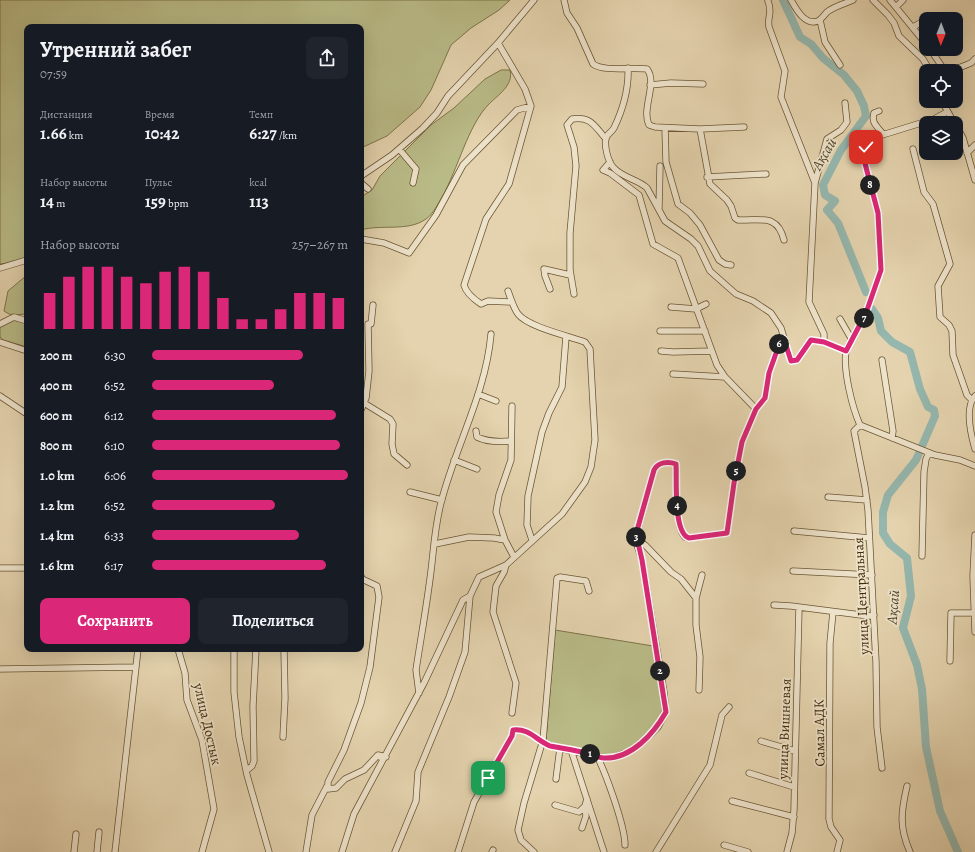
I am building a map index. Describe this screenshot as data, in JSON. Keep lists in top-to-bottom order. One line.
{"streets":{"street":["улица Центральная","улица Достык","улица Вишневая","Самал АДК"]},"water":["Ақсай"],"north":"bottom","page":{"heading":["Утренний забег","07:59"],"stats":[["Дистанция","1.66 km"],["Время","10:42"],["Темп","6:27 /km"],["Набор высоты","14 m"],["Пульс","159 bpm"],["kcal","113"]],"pins":["8","7","6","5","4","3","2","1"],"chart":["Набор высоты","257–267 m"],"list":[{"name":"200 m","note":"6:30"},{"name":"400 m","note":"6:52"},{"name":"600 m","note":"6:12"},{"name":"800 m","note":"6:10"},{"name":"1.0 km","note":"6:06"},{"name":"1.2 km","note":"6:52"},{"name":"1.4 km","note":"6:33"},{"name":"1.6 km","note":"6:17"}],"buttons":["Сохранить","Поделиться"]}}
